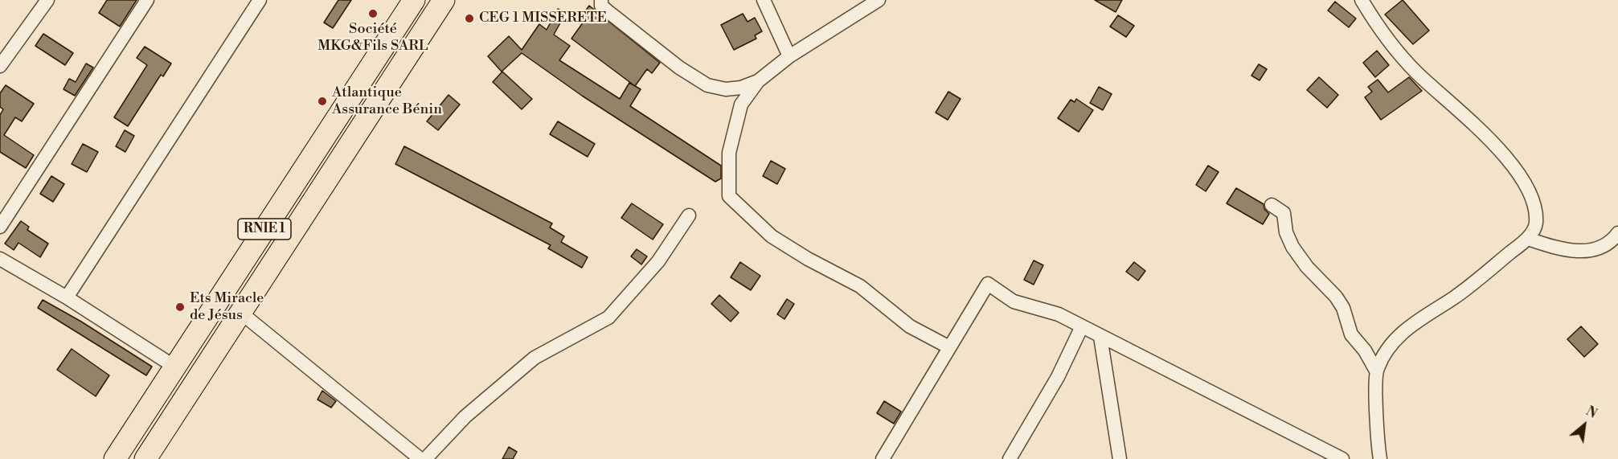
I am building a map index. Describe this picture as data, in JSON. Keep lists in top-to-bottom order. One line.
{"streets":{"highway":["RNIE 1"]},"places":["Société MKG&Fils SARL","CEG 1 MISSERETE","Atlantique Assurance Bénin","Ets Miracle de Jésus"],"north":"top right"}
